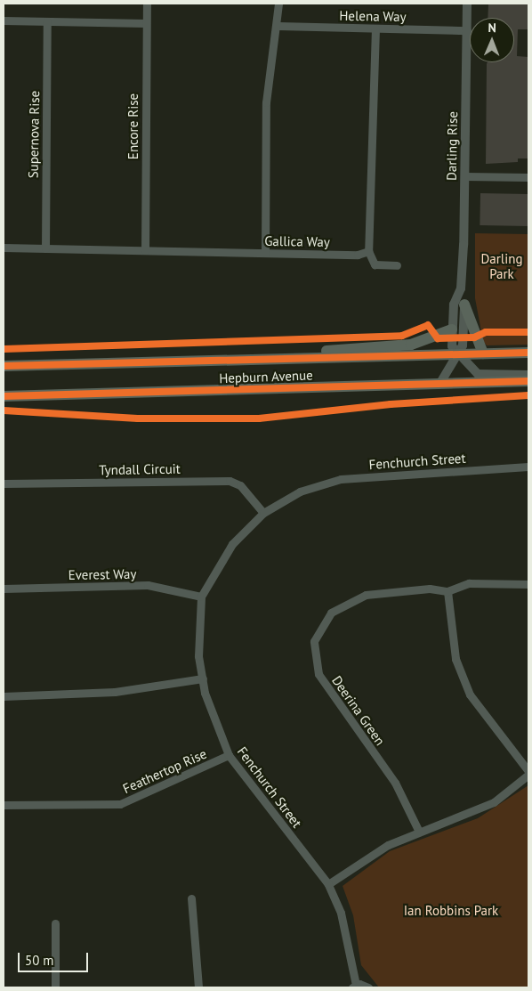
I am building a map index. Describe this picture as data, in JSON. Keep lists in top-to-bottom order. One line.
{"streets":{"main road":["Hepburn Avenue"],"street":["Helena Way","Encore Rise","Supernova Rise","Darling Rise","Gallica Way","Fenchurch Street","Tyndall Circuit","Everest Way","Deerina Green","Feathertop Rise"]},"crossings":[["Helena Way","Darling Rise"],["Encore Rise","Gallica Way"],["Supernova Rise","Gallica Way"],["Darling Rise","Hepburn Avenue"],["Fenchurch Street","Tyndall Circuit"],["Fenchurch Street","Everest Way"],["Fenchurch Street","Feathertop Rise"]],"parks":["Darling Park","Ian Robbins Park"],"scale_bar":"50 m","north":"top"}
